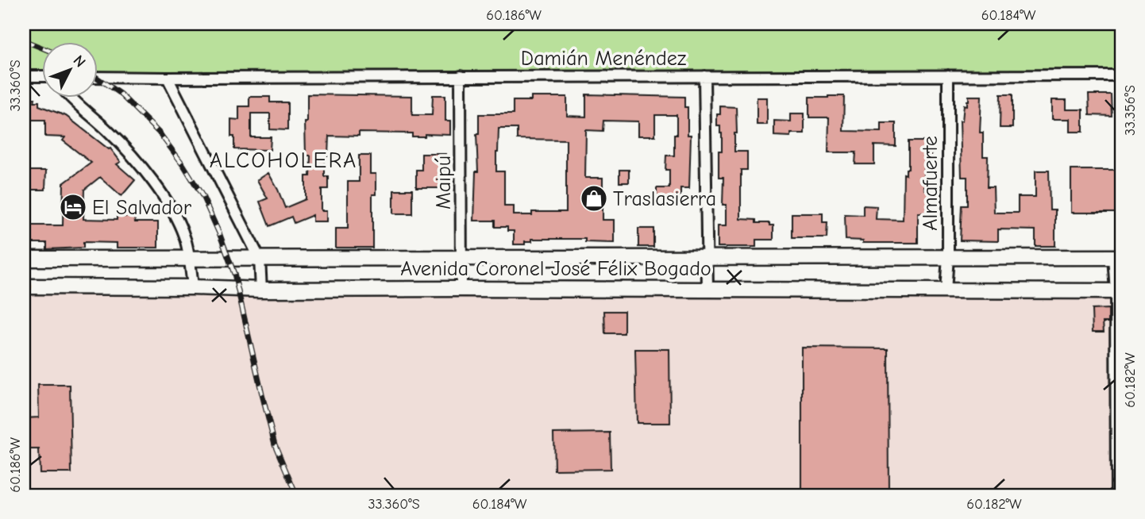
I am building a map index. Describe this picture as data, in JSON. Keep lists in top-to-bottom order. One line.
{"streets":{"main road":["Avenida Coronel José Félix Bogado"],"street":["Damián Menéndez","Maipú","Almafuerte"]},"crossings":[["Damián Menéndez","Maipú"],["Damián Menéndez","Almafuerte"],["Maipú","Avenida Coronel José Félix Bogado"],["Almafuerte","Avenida Coronel José Félix Bogado"]],"districts":["ALCOHOLERA"],"places":{"shop":["Traslasierra"],"hotel":["El Salvador"]},"north":"top right","coordinates":["60.186°W","60.184°W","33.360°S","33.356°S","60.182°W"]}
